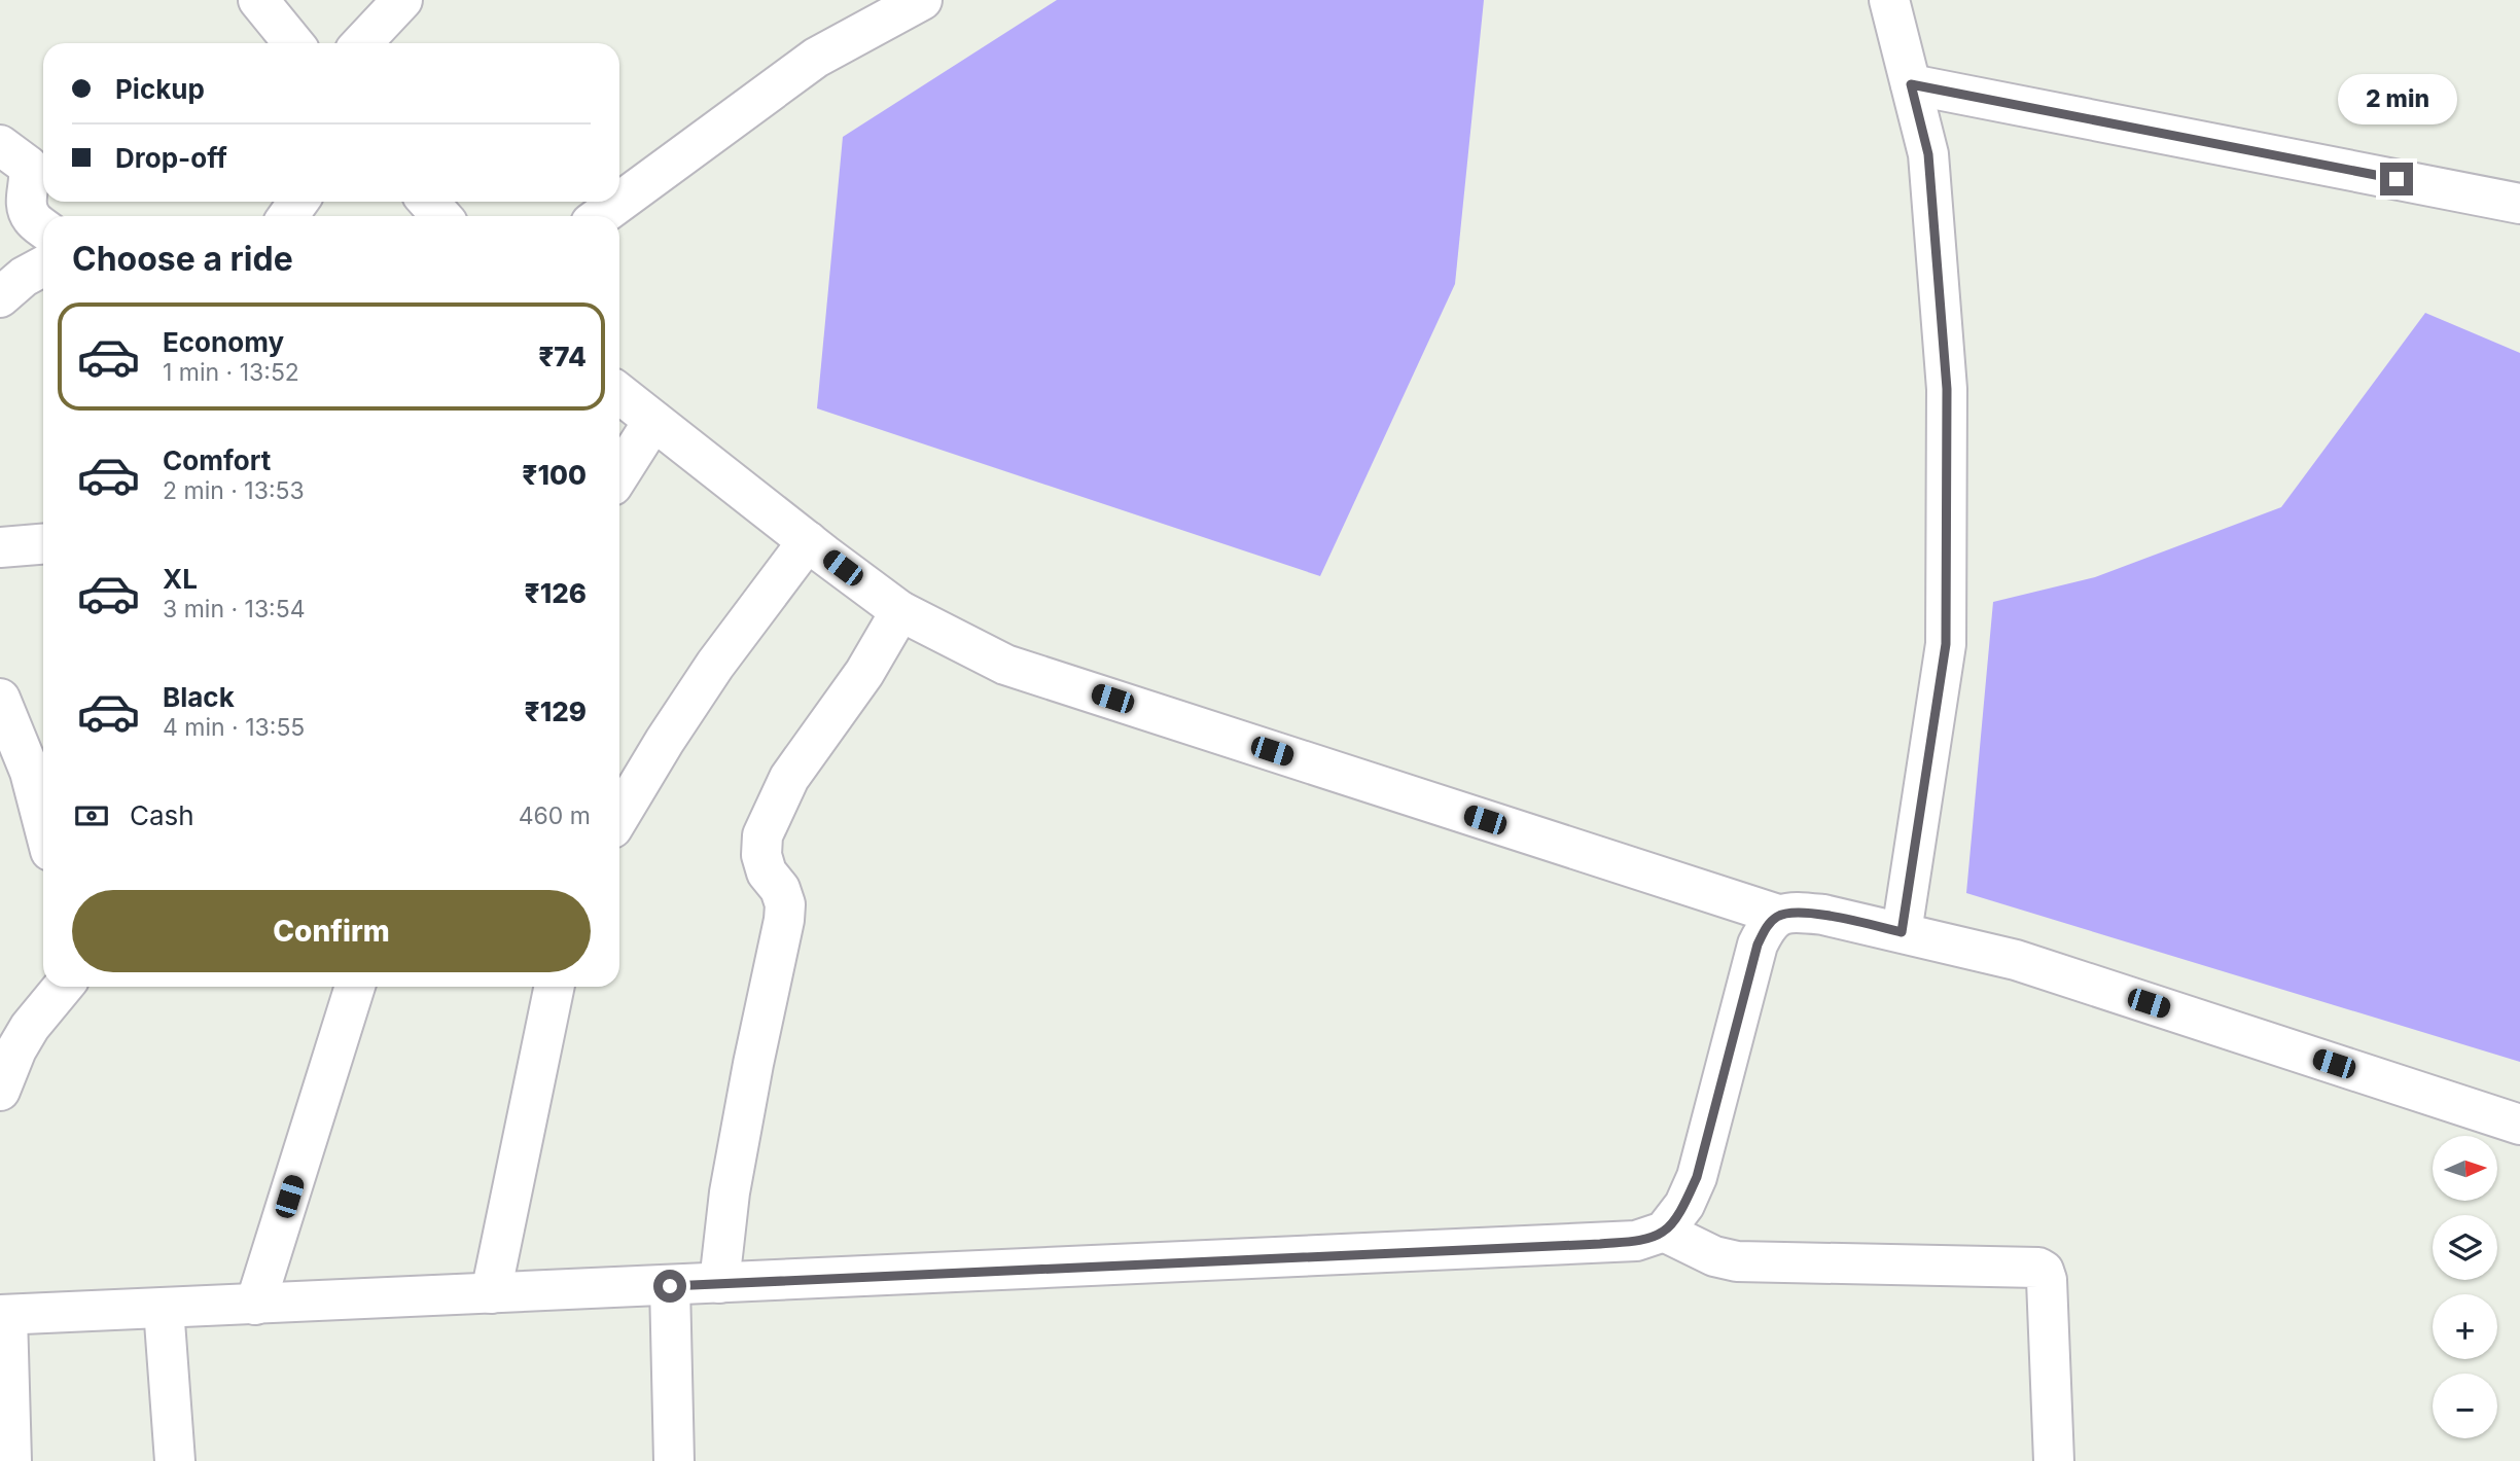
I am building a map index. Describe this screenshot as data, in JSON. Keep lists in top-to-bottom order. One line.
{"north":"right","page":{"banner":["Pickup","Drop-off"],"bubble":"2 min","heading":"Choose a ride","list":[{"name":"Economy","note":"1 min · 13:52","value":"₹74"},{"name":"Comfort","note":"2 min · 13:53","value":"₹100"},{"name":"XL","note":"3 min · 13:54","value":"₹126"},{"name":"Black","note":"4 min · 13:55","value":"₹129"}],"pay":["Cash","460 m"],"buttons":"Confirm","map_buttons":["+","−"]}}
